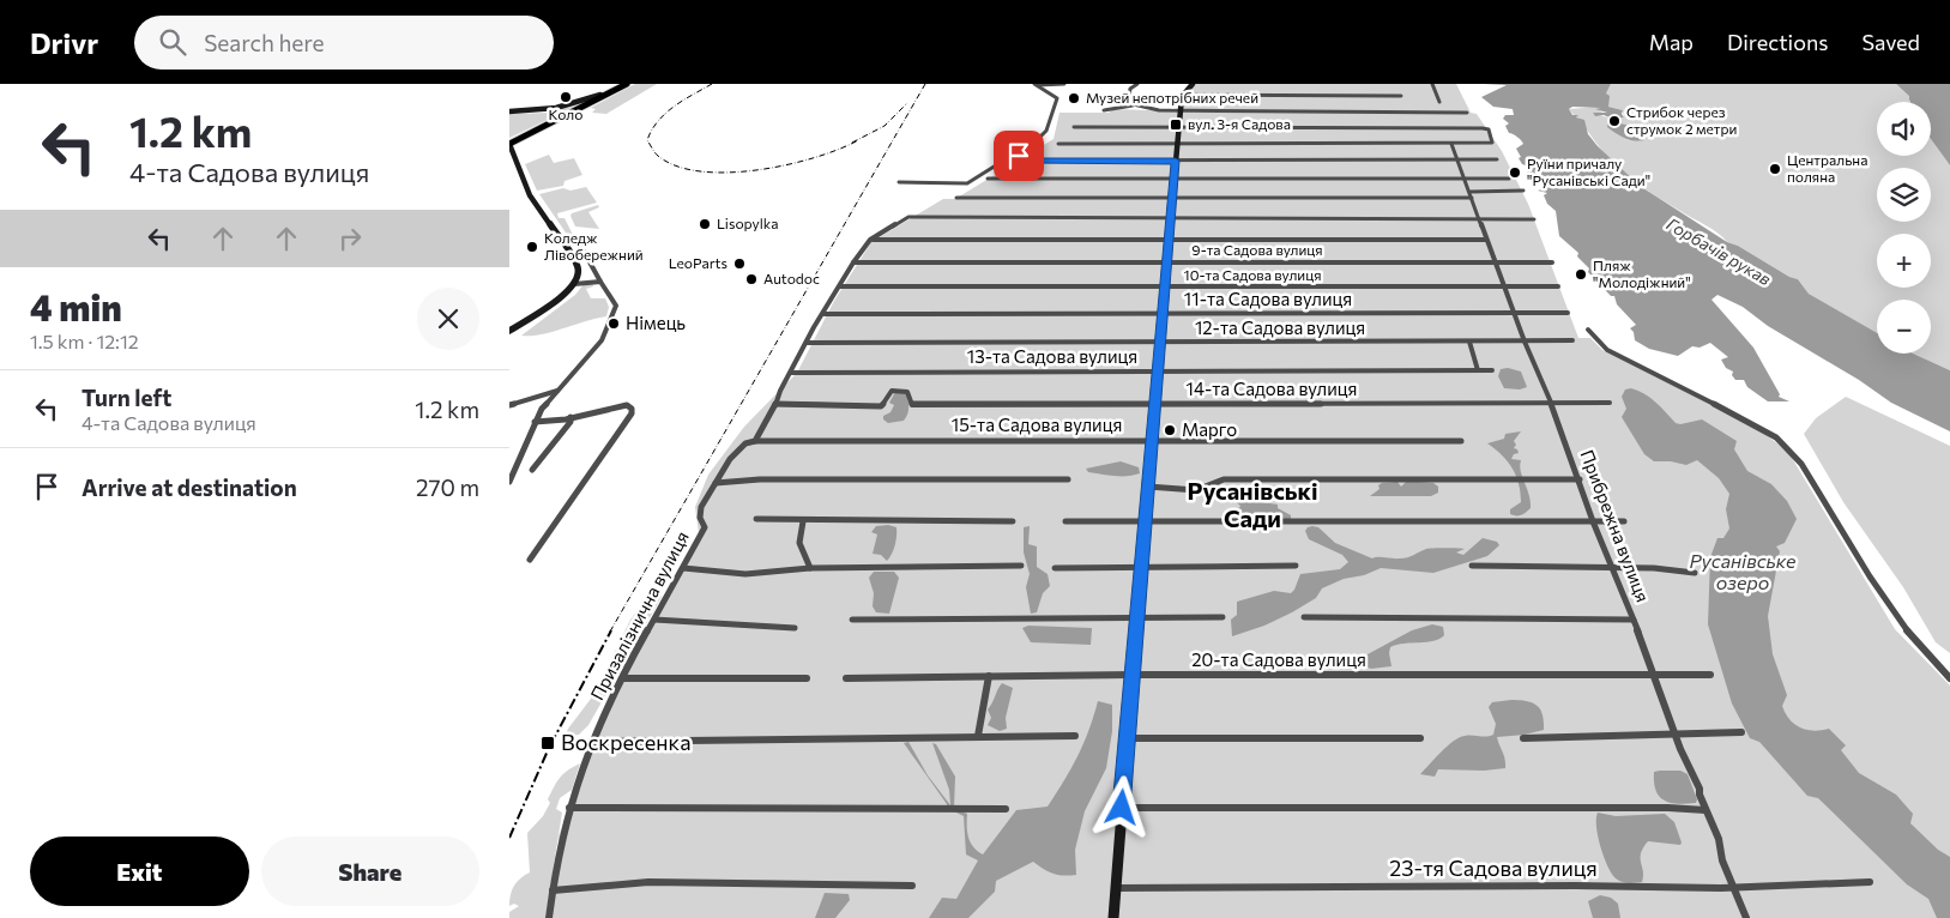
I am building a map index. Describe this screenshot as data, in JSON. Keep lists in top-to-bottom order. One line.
{"streets":{"street":["9-та Садова вулиця","10-та Садова вулиця","11-та Садова вулиця","12-та Садова вулиця","13-та Садова вулиця","14-та Садова вулиця","15-та Садова вулиця","Прибрежна вулиця","Призалізнична вулиця","20-та Садова вулиця","23-тя Садова вулиця"]},"crossings":[["9-та Садова вулиця","Прибрежна вулиця"],["9-та Садова вулиця","Призалізнична вулиця"],["10-та Садова вулиця","Прибрежна вулиця"],["10-та Садова вулиця","Призалізнична вулиця"],["11-та Садова вулиця","Прибрежна вулиця"],["11-та Садова вулиця","Призалізнична вулиця"],["12-та Садова вулиця","Прибрежна вулиця"],["12-та Садова вулиця","Призалізнична вулиця"],["13-та Садова вулиця","Призалізнична вулиця"],["14-та Садова вулиця","Прибрежна вулиця"],["14-та Садова вулиця","Призалізнична вулиця"],["15-та Садова вулиця","Призалізнична вулиця"],["Прибрежна вулиця","20-та Садова вулиця"],["Прибрежна вулиця","23-тя Садова вулиця"]],"districts":["Русанівські Сади"],"water":["Горбачів рукав","Русанівське озеро"],"places":{"other":["Коло","Музей непотрібних речей","Стрибок через струмок 2 метри","Центральна поляна","Руїни причалу \"Русанівські Сади\"","Lisopylka","Коледж Лівобережний","LeoParts","Пляж \"Молодіжний\"","Autodoc","Німець","Марго"],"transit":["вул. 3-я Садова","Воскресенка"]},"page":{"header":"Drivr","search":"Search here","nav":["Map","Directions","Saved"],"turn":["1.2 km","4-та Садова вулиця"],"map_buttons":["+","−"],"heading":["4 min","1.5 km · 12:12"],"list":[{"name":"Turn left","note":"4-та Садова вулиця","value":"1.2 km"},{"name":"Arrive at destination","value":"270 m"}],"buttons":["Exit","Share"]}}
